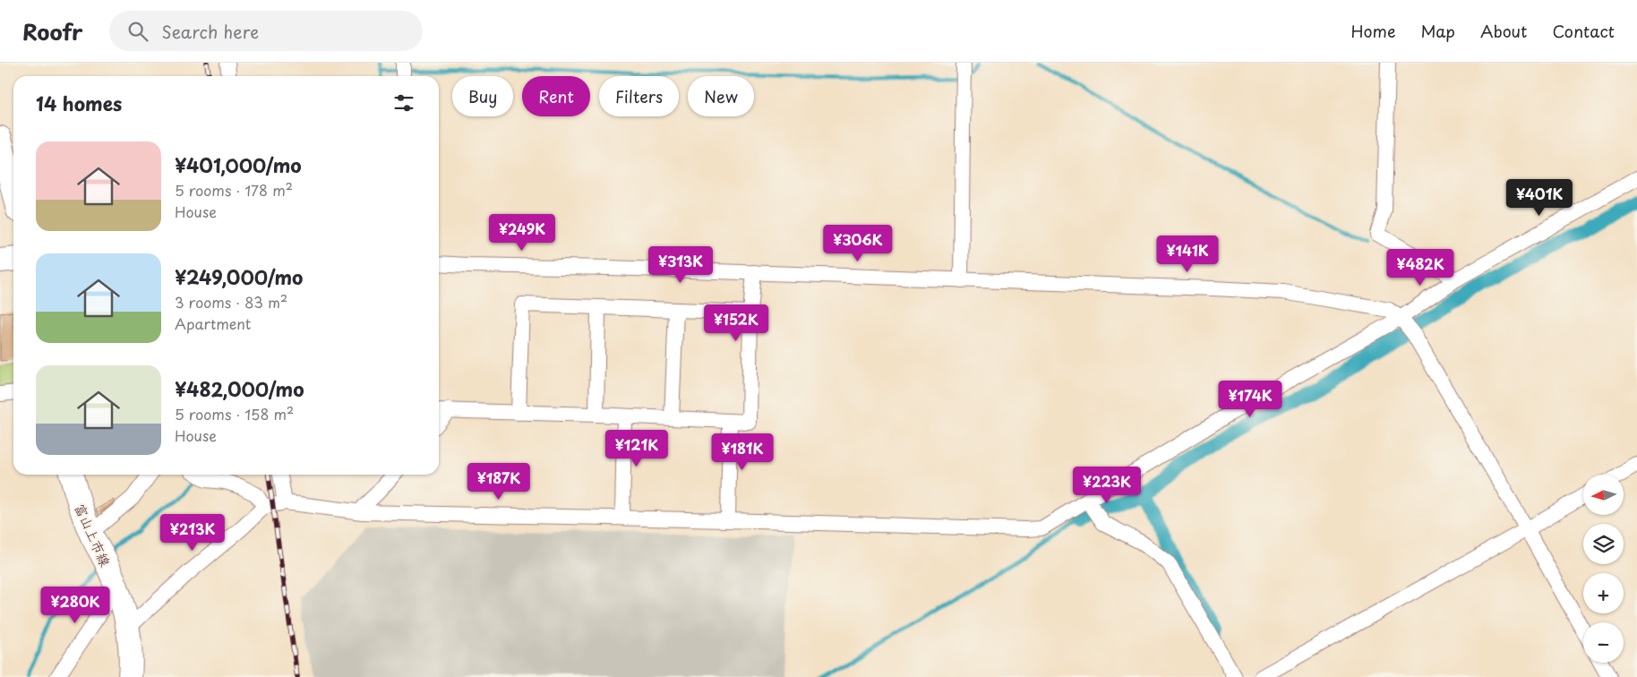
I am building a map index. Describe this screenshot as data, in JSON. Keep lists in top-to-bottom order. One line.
{"streets":{"main road":["富山上市線"]},"north":"left","page":{"header":"Roofr","search":"Search here","nav":["Home","Map","About","Contact"],"chip":["Buy","Rent","Filters","New"],"heading":"14 homes","list":[{"name":"¥401,000/mo","note":"5 rooms · 178 m² · House"},{"name":"¥249,000/mo","note":"3 rooms · 83 m² · Apartment"},{"name":"¥482,000/mo","note":"5 rooms · 158 m² · House"}],"price":["¥401K","¥249K","¥306K","¥141K","¥313K","¥482K","¥152K","¥174K","¥121K","¥181K","¥187K","¥223K","¥213K","¥280K"],"map_buttons":["+","−"]}}
